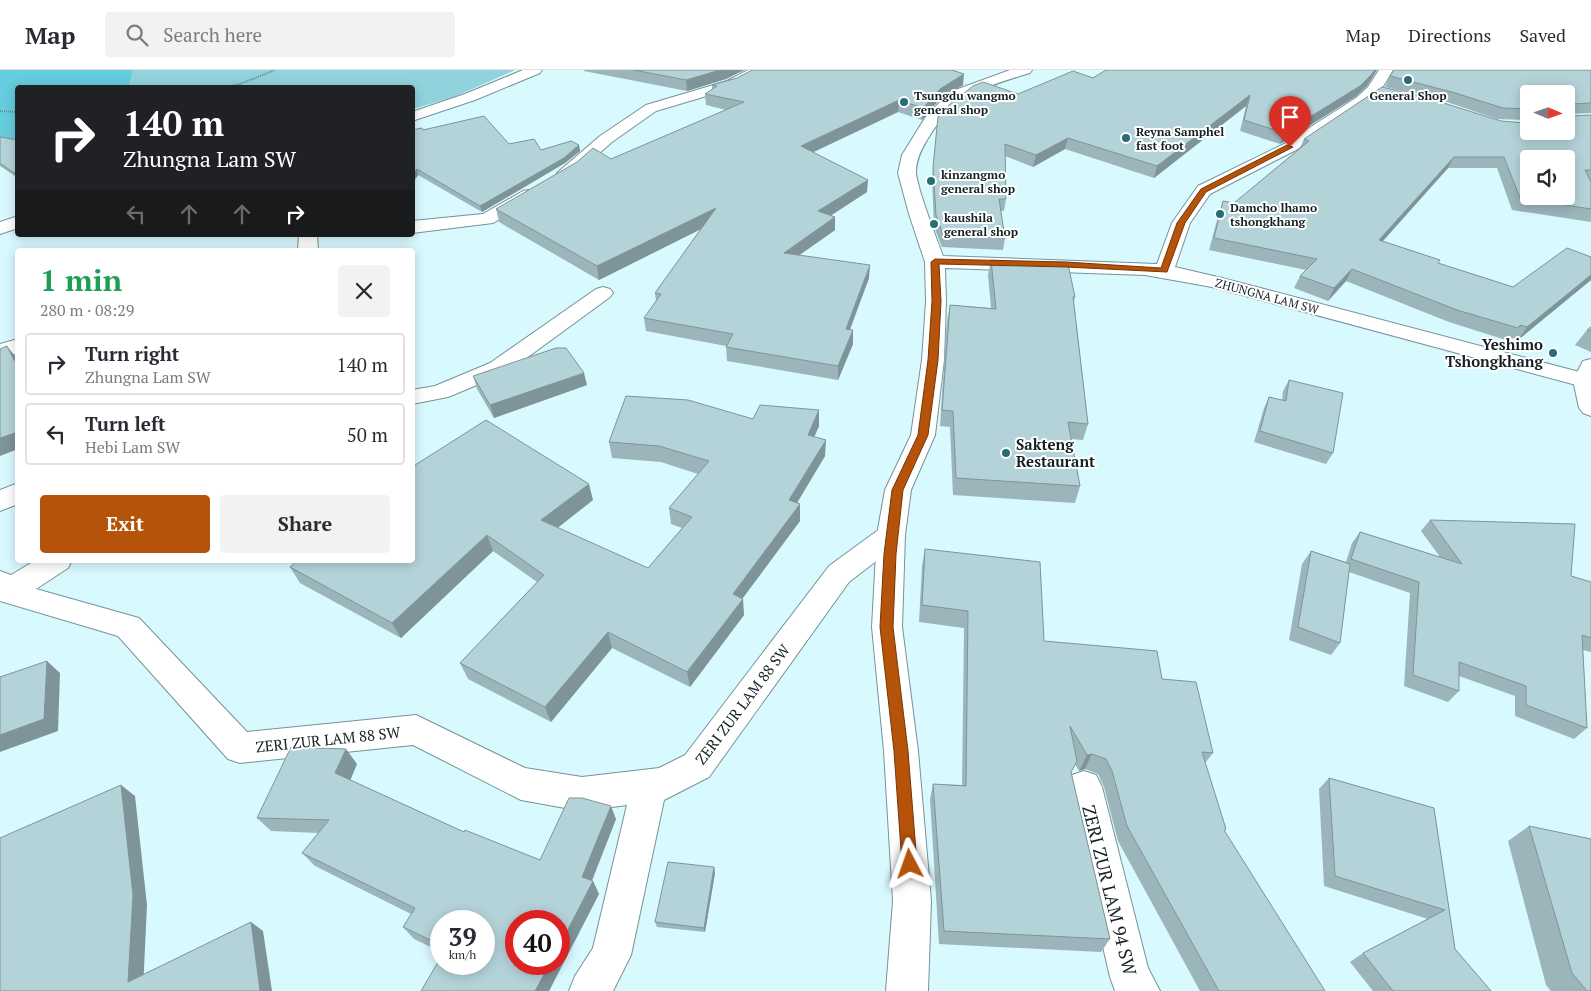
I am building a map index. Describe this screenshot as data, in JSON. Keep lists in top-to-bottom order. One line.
{"streets":{"street":["ZHUNGNA LAM SW","ZERI ZUR LAM 88 SW","ZERI ZUR LAM 94 SW"]},"places":["General Shop","Tsungdu wangmo general shop","Reyna Samphel fast foot","kinzangmo general shop","Damcho lhamo tshongkhang","kaushila general shop","Yeshimo Tshongkhang","Sakteng Restaurant"],"north":"right","page":{"header":"Map","search":"Search here","nav":["Map","Directions","Saved"],"turn":["140 m","Zhungna Lam SW"],"heading":["1 min","280 m · 08:29"],"list":[{"name":"Turn right","note":"Zhungna Lam SW","value":"140 m"},{"name":"Turn left","note":"Hebi Lam SW","value":"50 m"}],"buttons":["Exit","Share"],"speed":"39 km/h","limit":"40"}}
